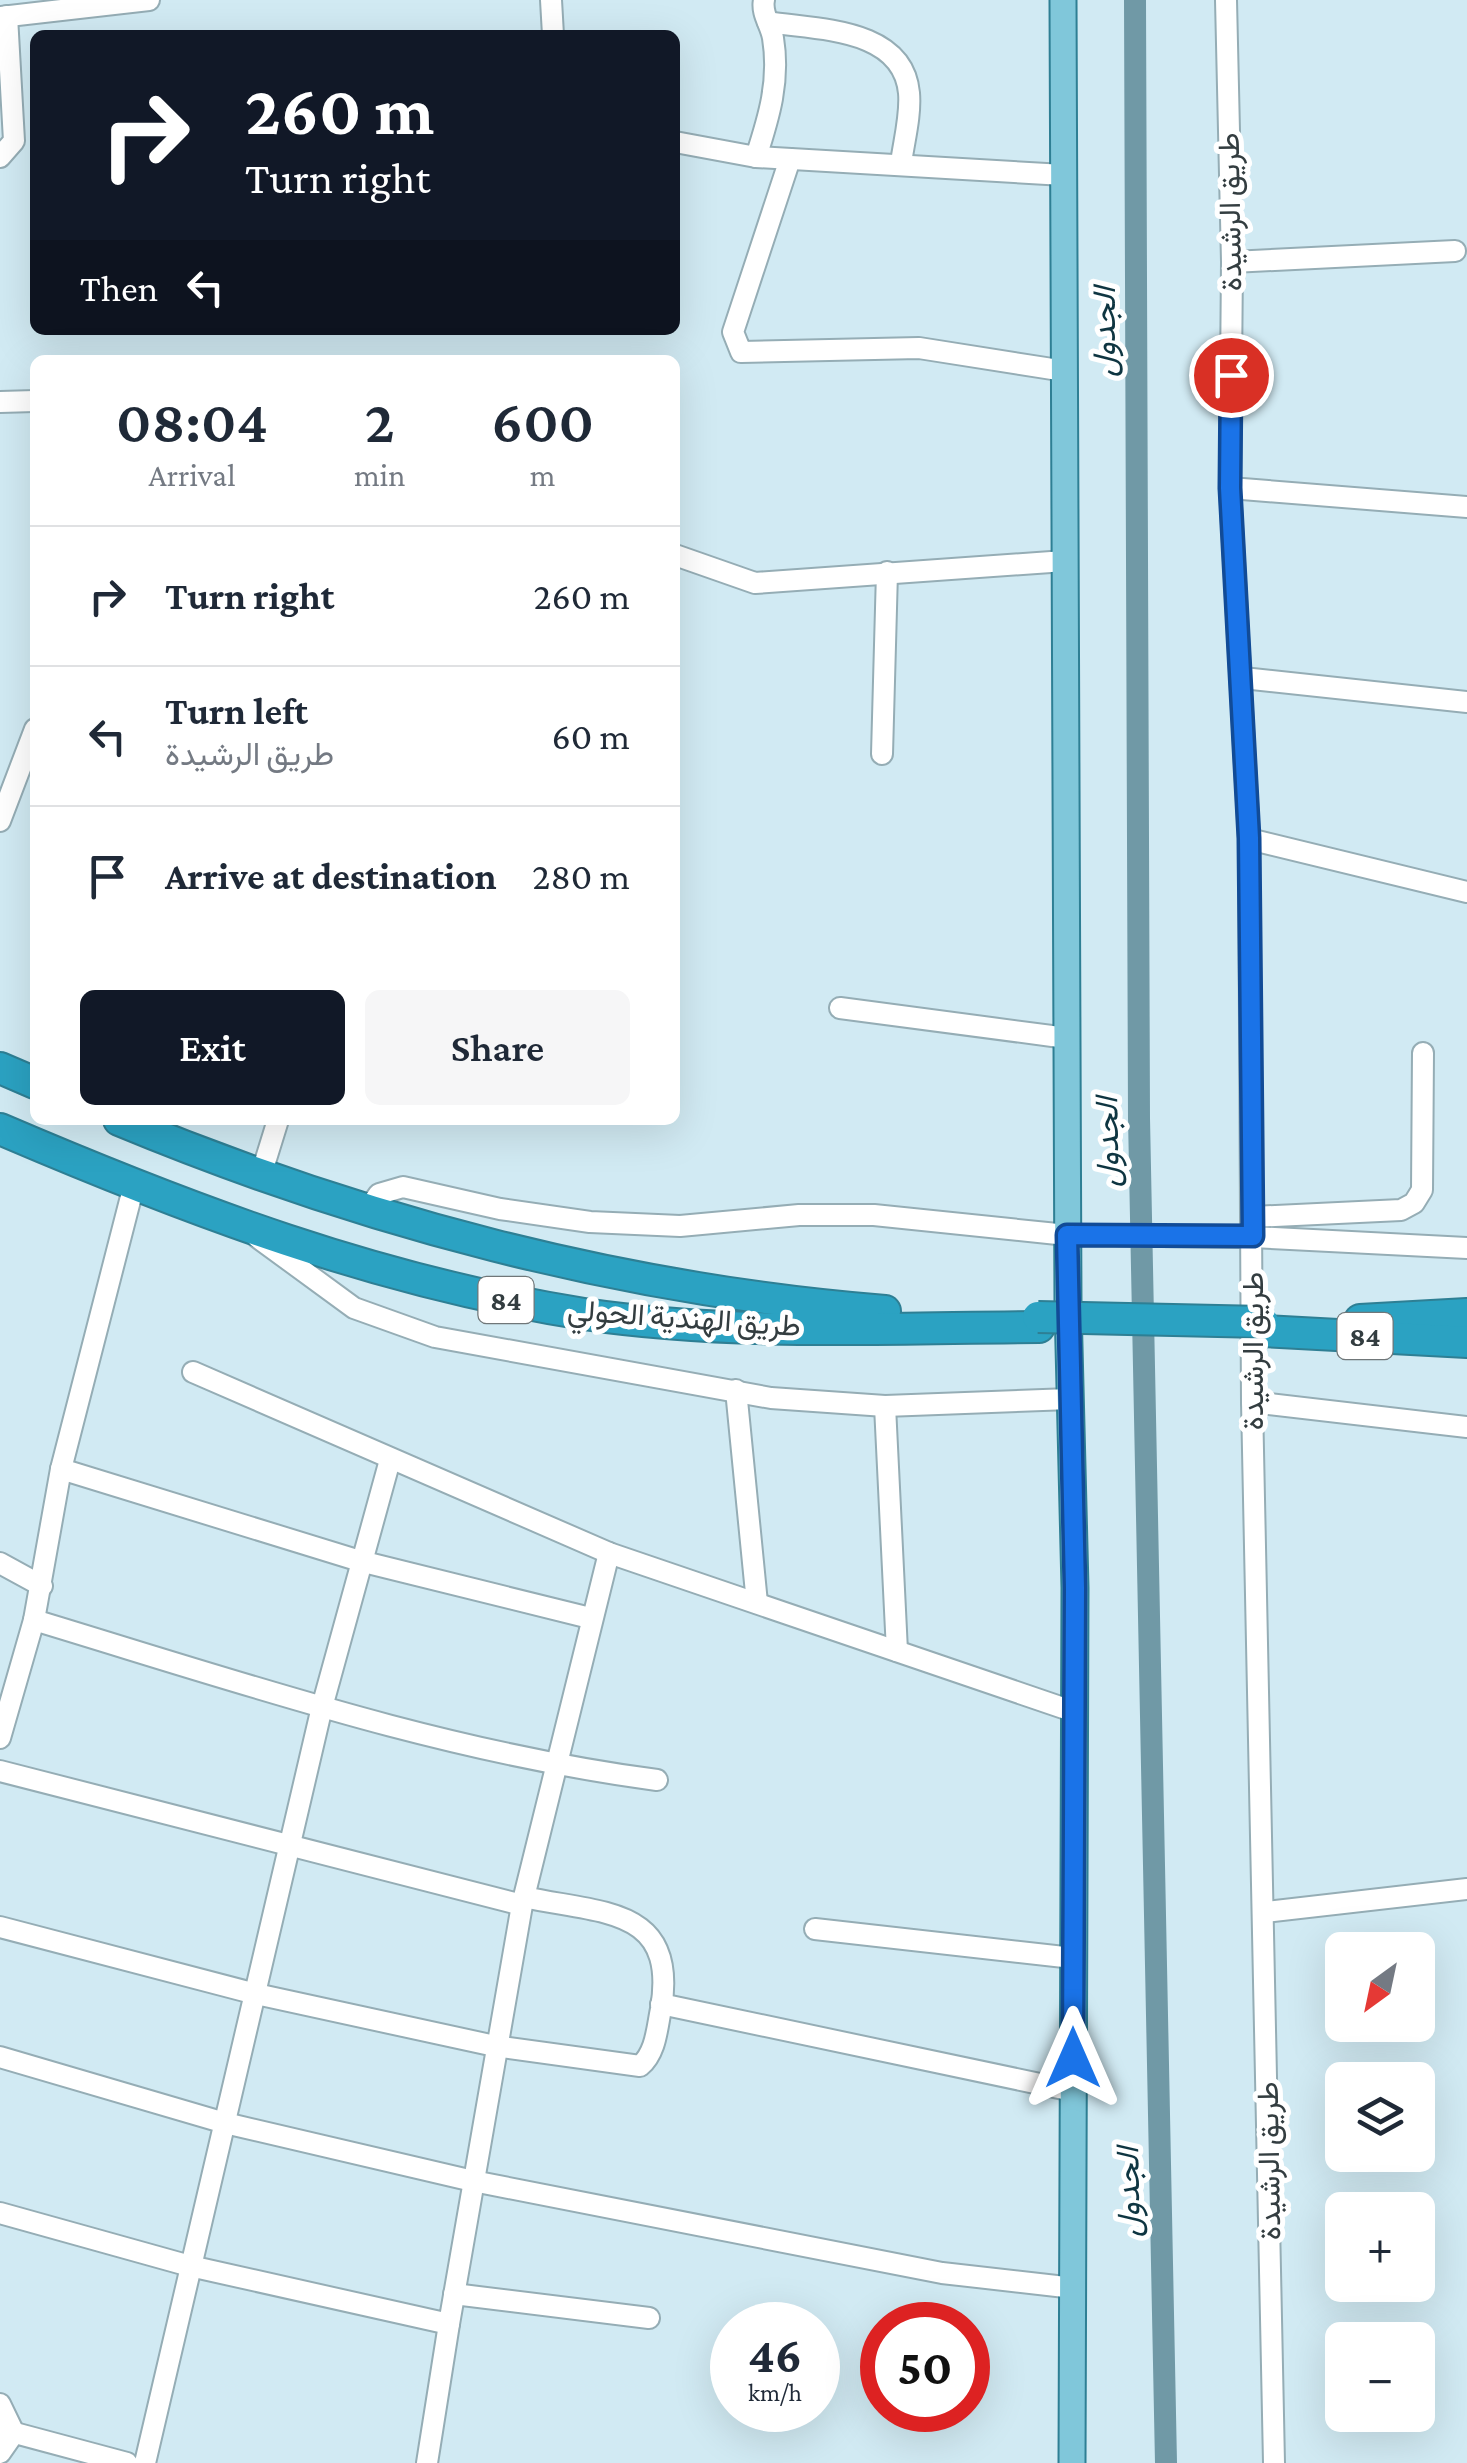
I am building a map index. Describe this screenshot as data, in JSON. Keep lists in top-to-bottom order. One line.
{"streets":{"highway":["84","طريق الهندية الحولي"],"street":["طريق الرشيدة"]},"crossings":[["84","طريق الهندية الحولي"]],"water":["الجدول"],"north":"bottom left","page":{"turn":["260 m","Turn right"],"then":"Then","eta":["08:04","Arrival","2","min","600","m"],"list":[{"name":"Turn right","value":"260 m"},{"name":"Turn left","note":"طريق الرشيدة","value":"60 m"},{"name":"Arrive at destination","value":"280 m"}],"buttons":["Exit","Share"],"map_buttons":["+","−"],"speed":"46 km/h","limit":"50"}}
